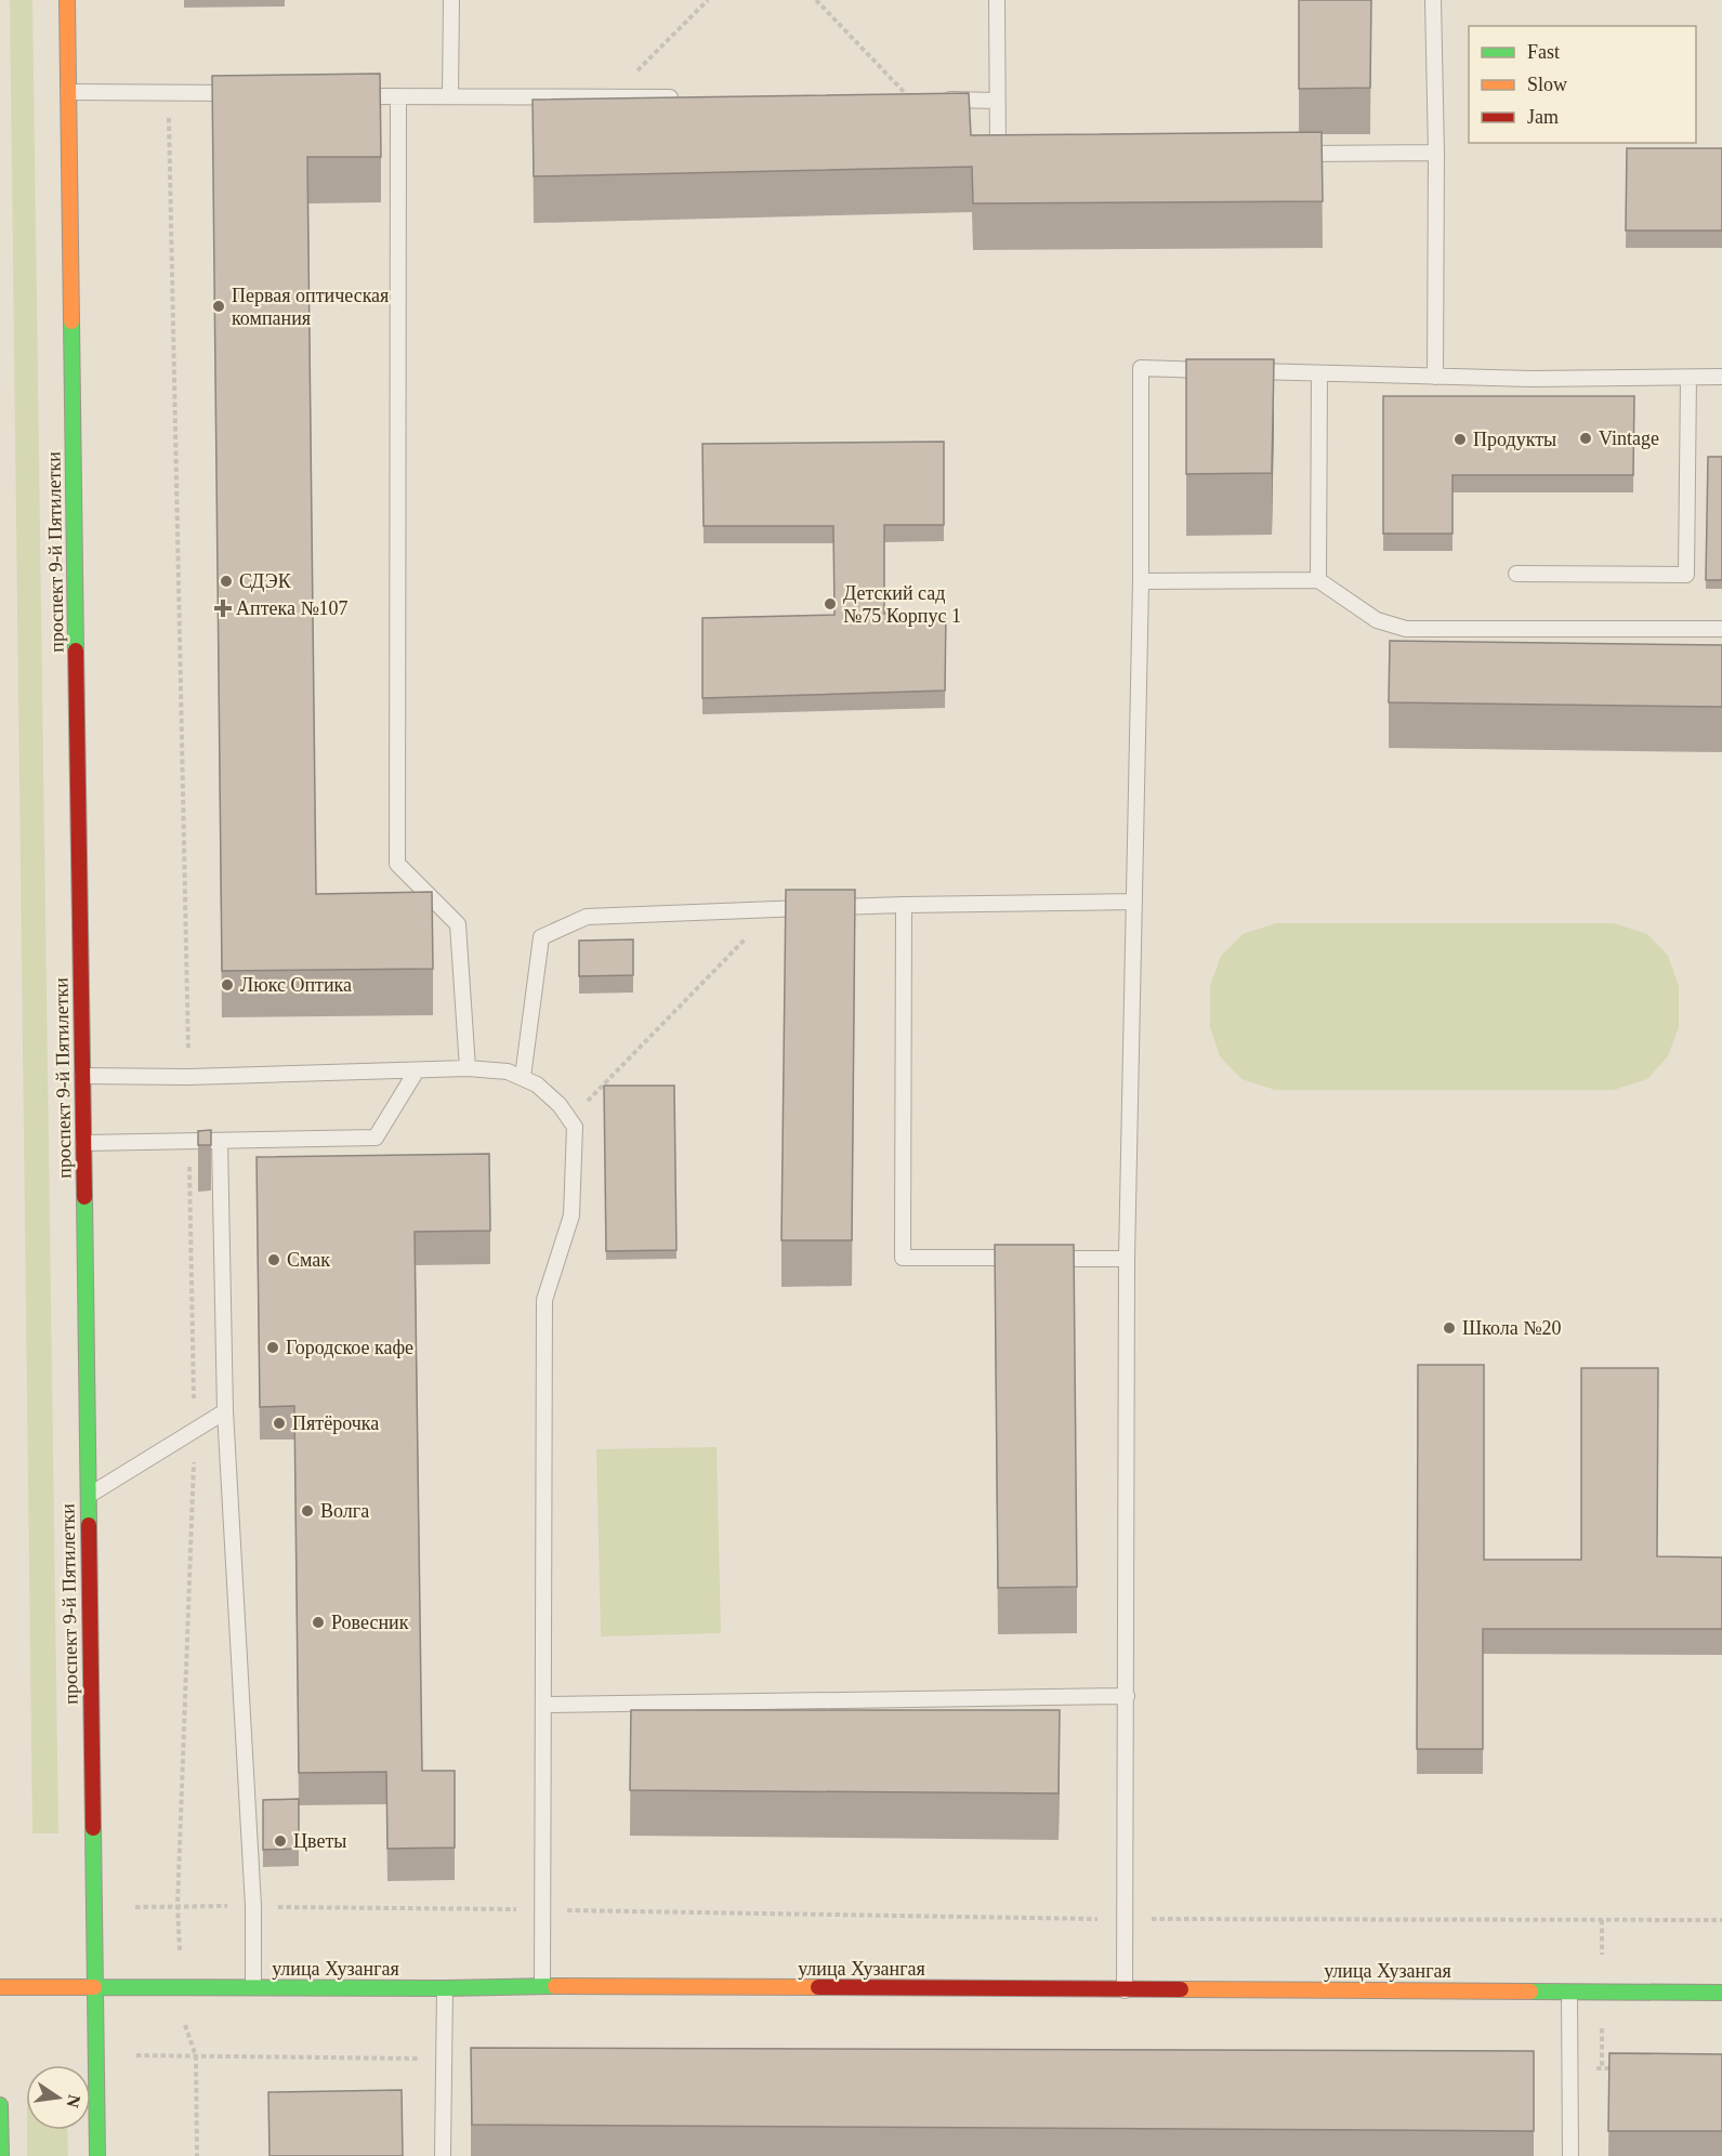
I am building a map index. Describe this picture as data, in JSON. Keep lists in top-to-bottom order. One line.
{"streets":{"main road":["проспект 9-й Пятилетки","улица Хузангая"]},"crossings":[["проспект 9-й Пятилетки","улица Хузангая"]],"places":{"other":["Первая оптическая компания","Vintage","Продукты","СДЭК","Детский сад №75 Корпус 1","Люкс Оптика","Смак","Школа №20","Городское кафе","Пятёрочка","Волга","Ровесник","Цветы"],"health":["Аптека №107"]},"legend":["Fast","Slow","Jam"],"north":"right"}
